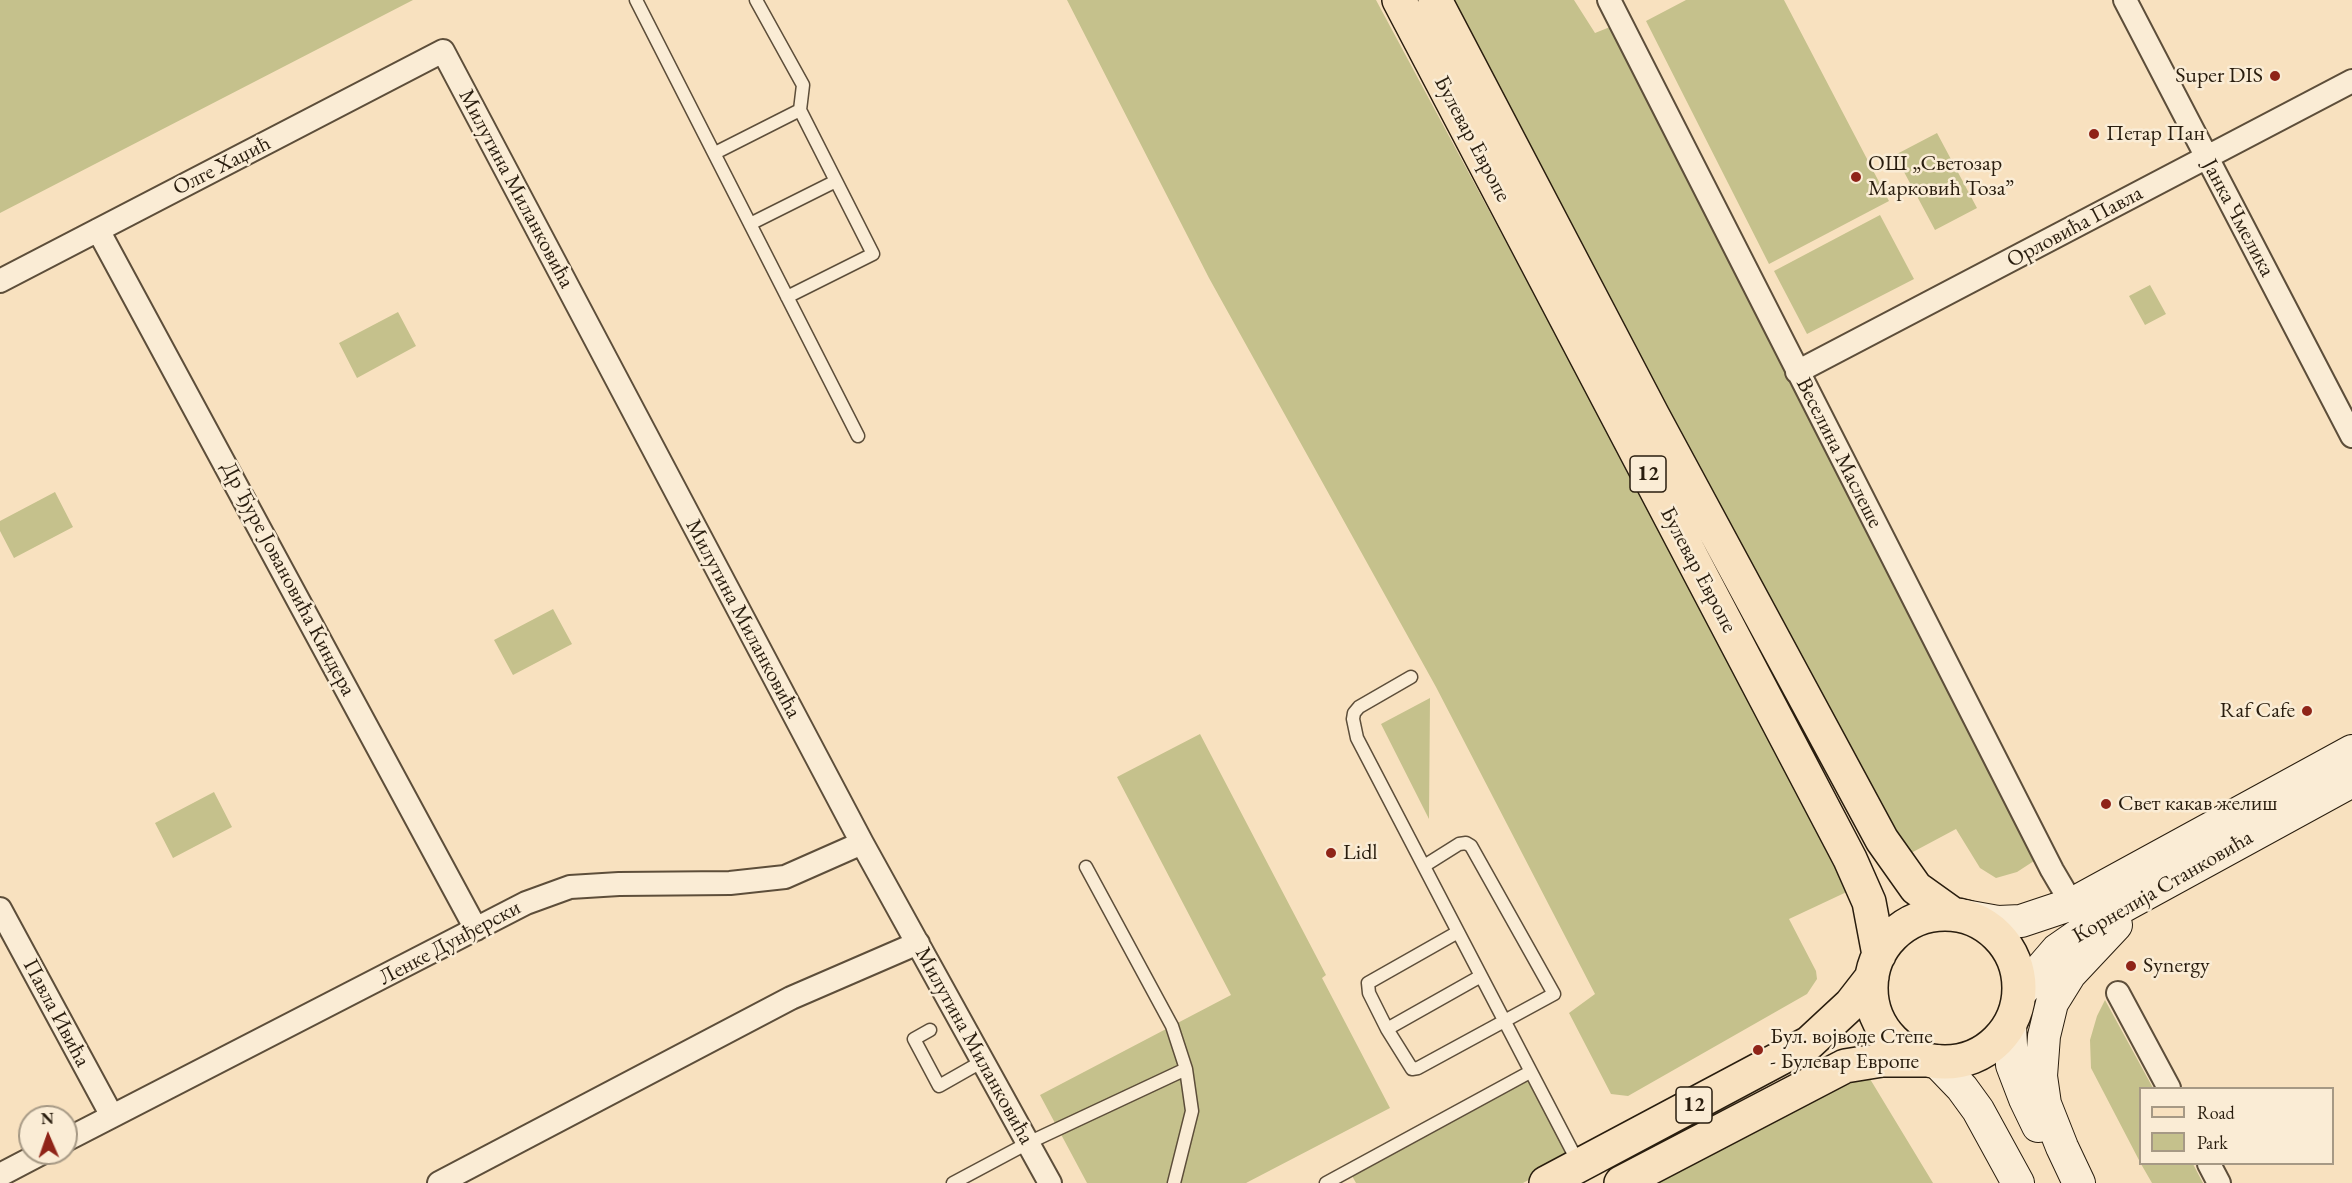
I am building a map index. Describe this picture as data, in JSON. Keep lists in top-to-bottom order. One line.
{"streets":{"main road":["Булевар Европе","12","Корнелија Станковића"],"street":["Олге Хаџић","Милутина Миланковића","Јанка Чмелика","Орловића Павла","Веселина Маслеше","Др Ђуре Јовановића Киндера","Ленке Дунђерски","Павла Ивића"]},"crossings":[["Булевар Европе","12"],["Булевар Европе","Корнелија Станковића"],["Олге Хаџић","Милутина Миланковића"],["Олге Хаџић","Др Ђуре Јовановића Киндера"],["Милутина Миланковића","Ленке Дунђерски"],["Јанка Чмелика","Орловића Павла"],["Орловића Павла","Веселина Маслеше"],["Веселина Маслеше","Корнелија Станковића"],["12","Корнелија Станковића"],["Др Ђуре Јовановића Киндера","Ленке Дунђерски"],["Ленке Дунђерски","Павла Ивића"]],"places":["Super DIS","Петар Пан","ОШ „Светозар Марковић Тоза”","Raf Cafe","Свет какав желиш","Lidl","Synergy","Бул. војводе Степе - Булевар Европе"],"legend":["Road","Park"],"north":"top"}
